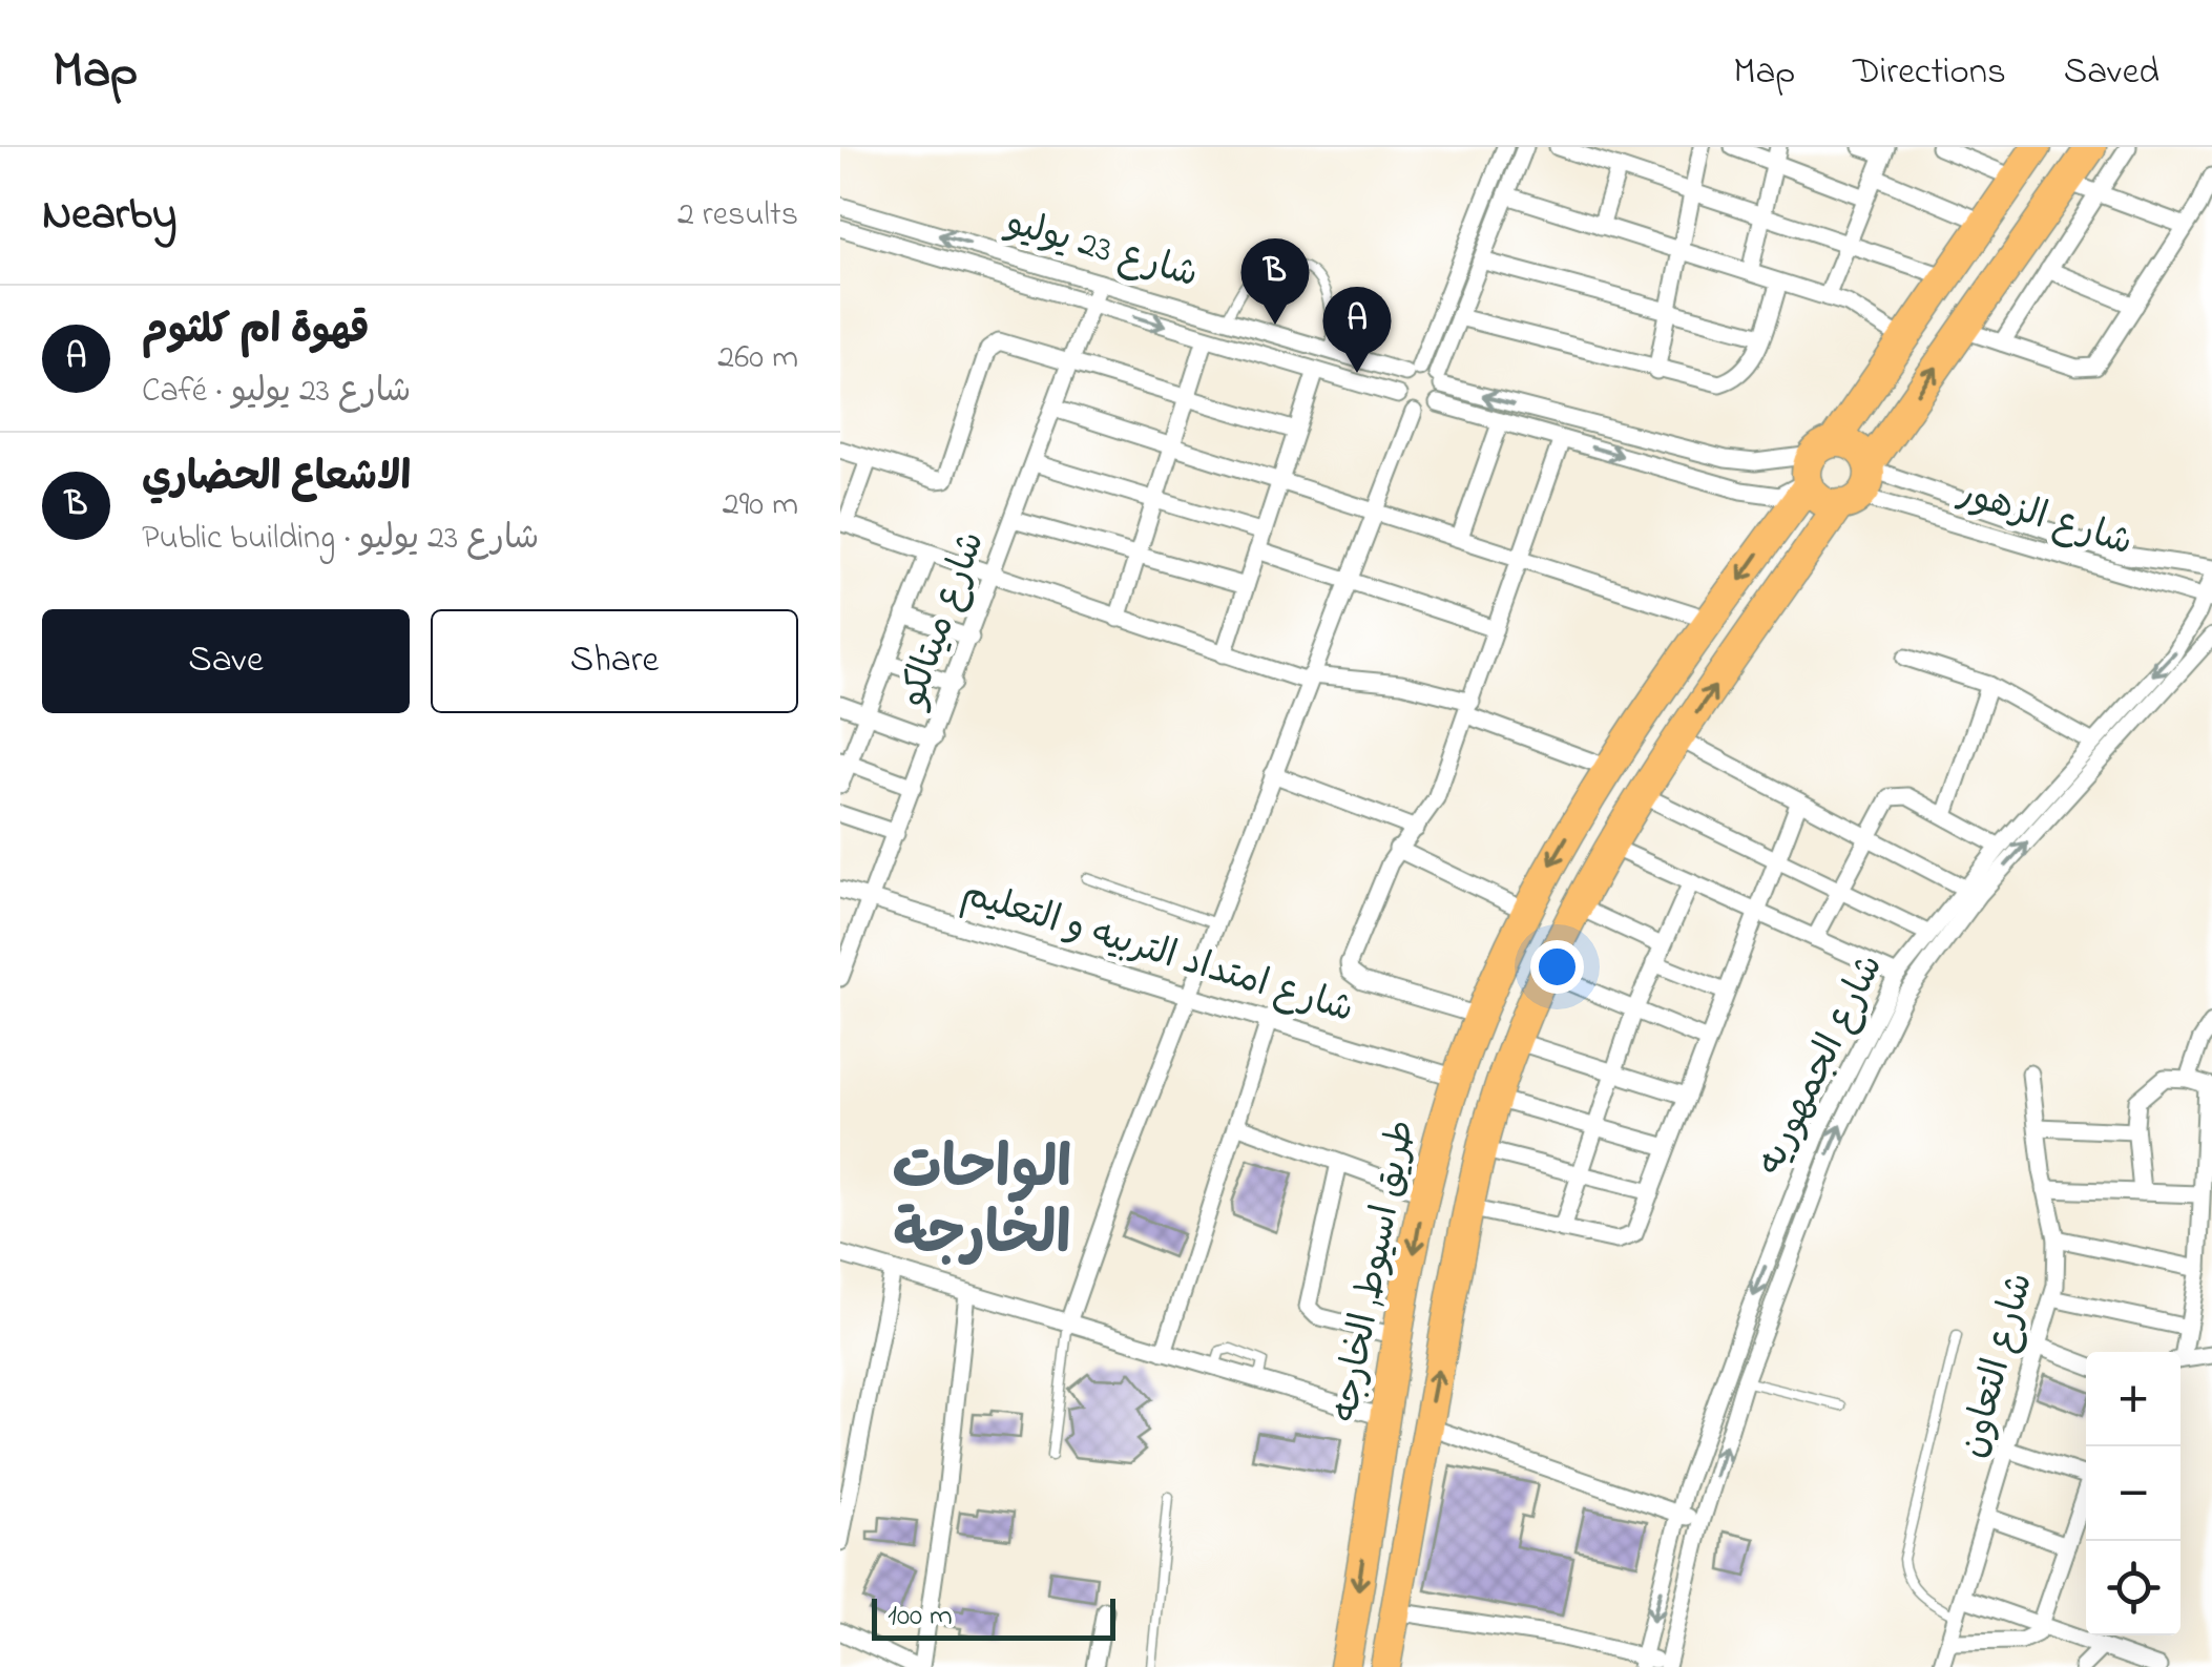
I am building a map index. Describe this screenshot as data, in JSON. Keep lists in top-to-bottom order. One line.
{"streets":{"highway":["طريق اسيوط, الخارجه"],"street":["شارع 23 يوليو","شارع الزهور","شارع ميتالكو","شارع امتداد التربيه و التعليم","شارع الجمهوريه","شارع التعاون"]},"crossings":[["شارع 23 يوليو","شارع ميتالكو"],["شارع الزهور","شارع الجمهوريه"],["شارع ميتالكو","شارع امتداد التربيه و التعليم"],["شارع امتداد التربيه و التعليم","طريق اسيوط, الخارجه"]],"districts":["الواحات الخارجة"],"scale_bar":"100 m","page":{"header":"Map","nav":["Map","Directions","Saved"],"heading":["Nearby","2 results"],"pins":["B","A"],"list":[{"mark":"A","name":"قهوة ام كلثوم","note":"Café · شارع 23 يوليو","value":"260 m"},{"mark":"B","name":"الاشعاع الحضاري","note":"Public building · شارع 23 يوليو","value":"290 m"}],"buttons":["Save","Share"],"map_buttons":["+","−"],"scale":"100 m"}}
